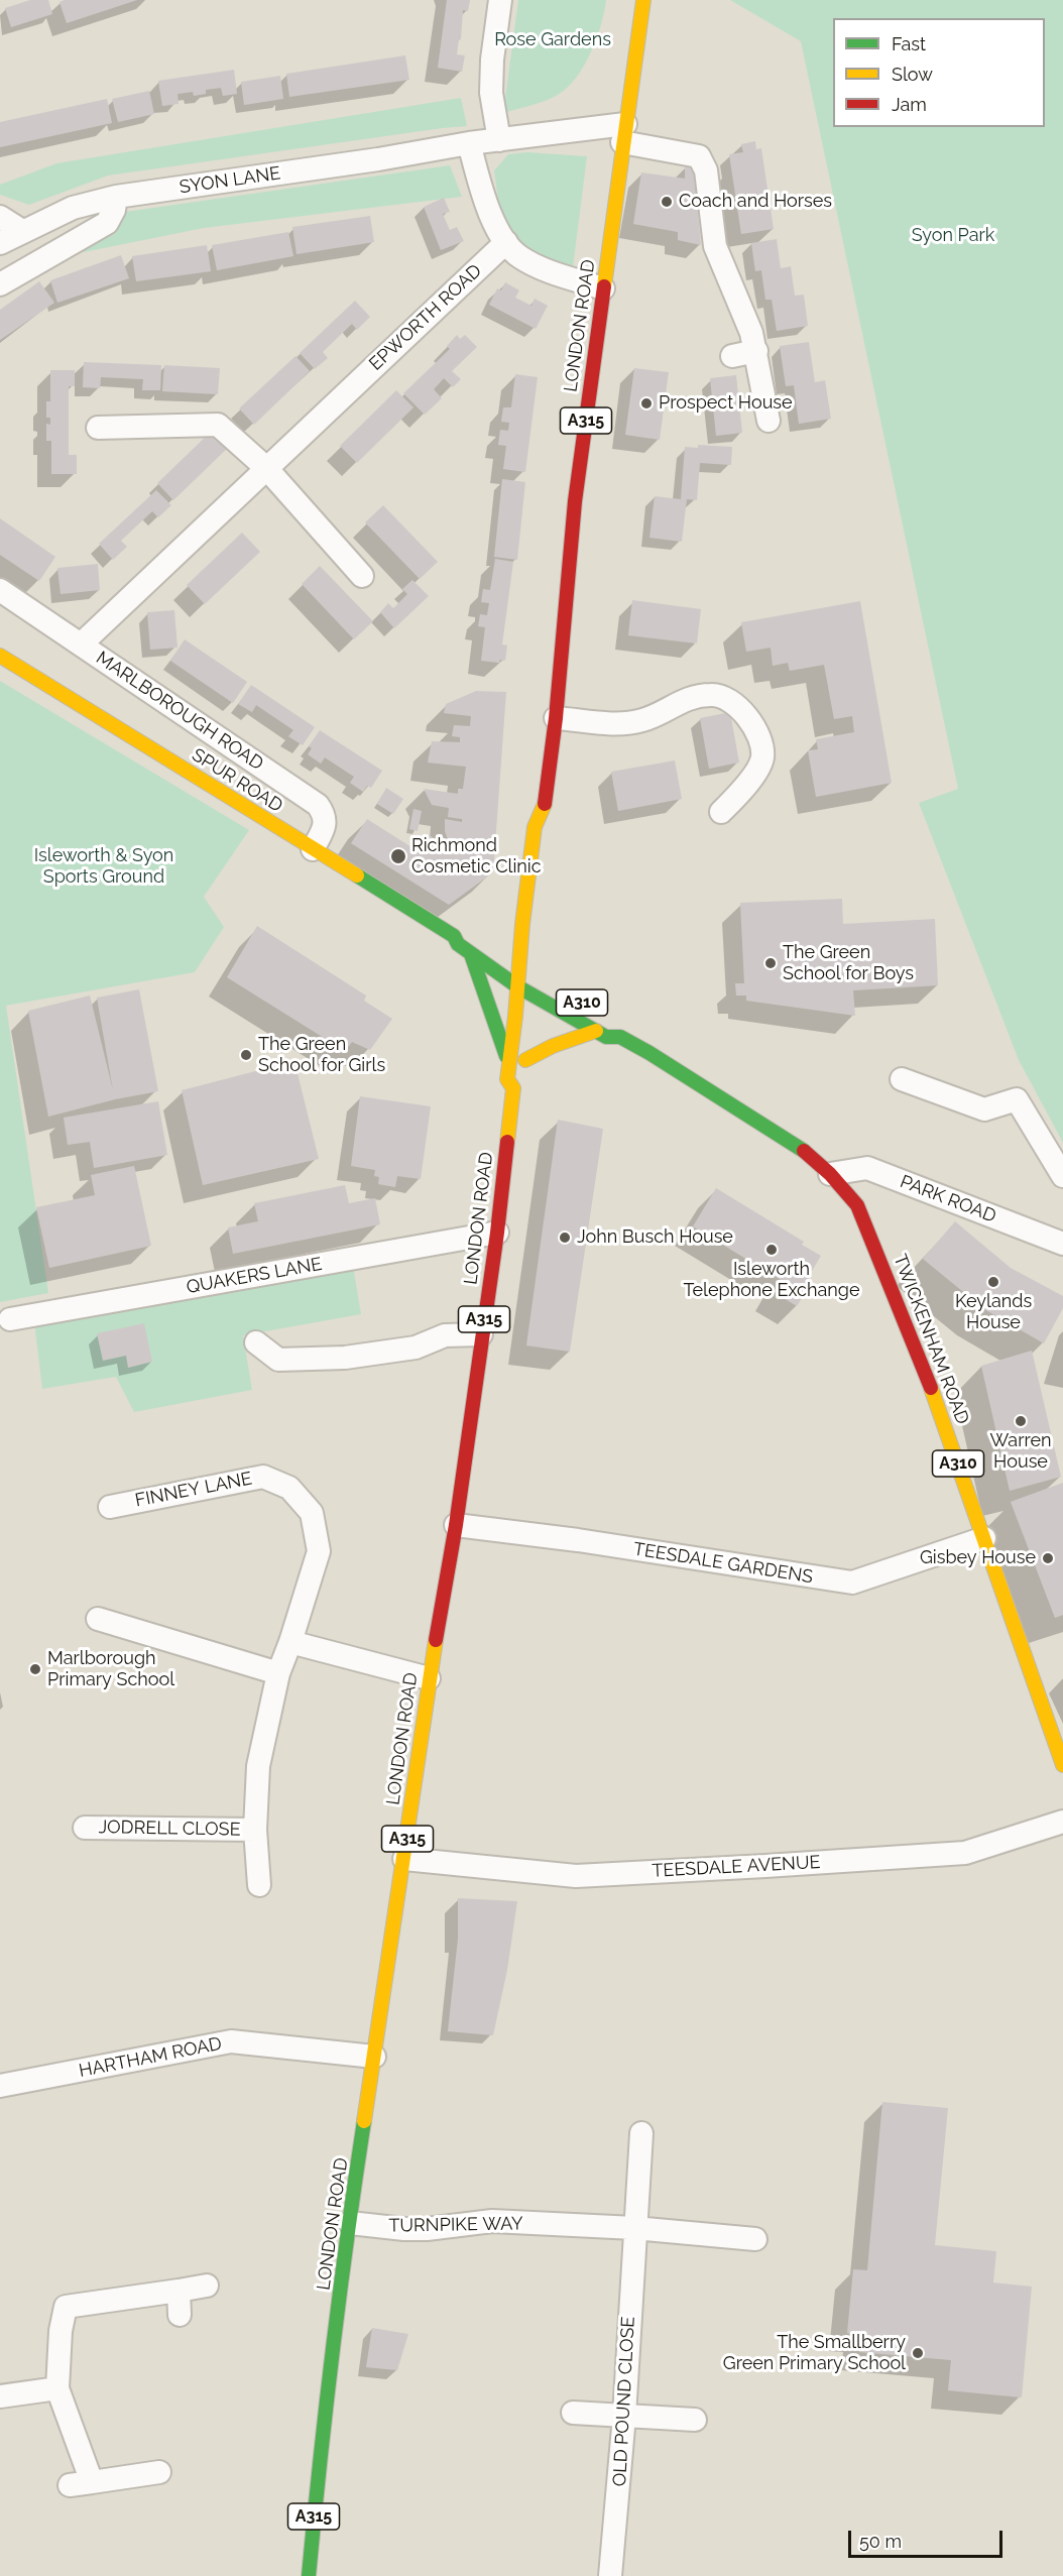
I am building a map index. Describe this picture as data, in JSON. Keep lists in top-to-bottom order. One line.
{"streets":{"main road":["LONDON ROAD","A315","SPUR ROAD","A310","TWICKENHAM ROAD"],"street":["SYON LANE","EPWORTH ROAD","MARLBOROUGH ROAD","PARK ROAD","QUAKERS LANE","FINNEY LANE","TEESDALE GARDENS","JODRELL CLOSE","TEESDALE AVENUE","HARTHAM ROAD","TURNPIKE WAY","OLD POUND CLOSE"]},"crossings":[["SYON LANE","LONDON ROAD"],["EPWORTH ROAD","MARLBOROUGH ROAD"],["LONDON ROAD","SPUR ROAD"],["LONDON ROAD","A310"],["LONDON ROAD","QUAKERS LANE"],["LONDON ROAD","TWICKENHAM ROAD"],["LONDON ROAD","TEESDALE GARDENS"],["LONDON ROAD","TEESDALE AVENUE"],["LONDON ROAD","HARTHAM ROAD"],["LONDON ROAD","TURNPIKE WAY"],["MARLBOROUGH ROAD","SPUR ROAD"],["SPUR ROAD","A310"],["A310","TWICKENHAM ROAD"],["PARK ROAD","TWICKENHAM ROAD"],["TWICKENHAM ROAD","TEESDALE GARDENS"],["FINNEY LANE","JODRELL CLOSE"],["TURNPIKE WAY","OLD POUND CLOSE"]],"parks":["Rose Gardens","Syon Park","Isleworth & Syon Sports Ground"],"places":["Coach and Horses","Prospect House","Richmond Cosmetic Clinic","The Green School for Boys","The Green School for Girls","John Busch House","Isleworth Telephone Exchange","Keylands House","Warren House","Gisbey House","Marlborough Primary School","The Smallberry Green Primary School"],"legend":["Fast","Slow","Jam"],"scale_bar":"50 m"}
